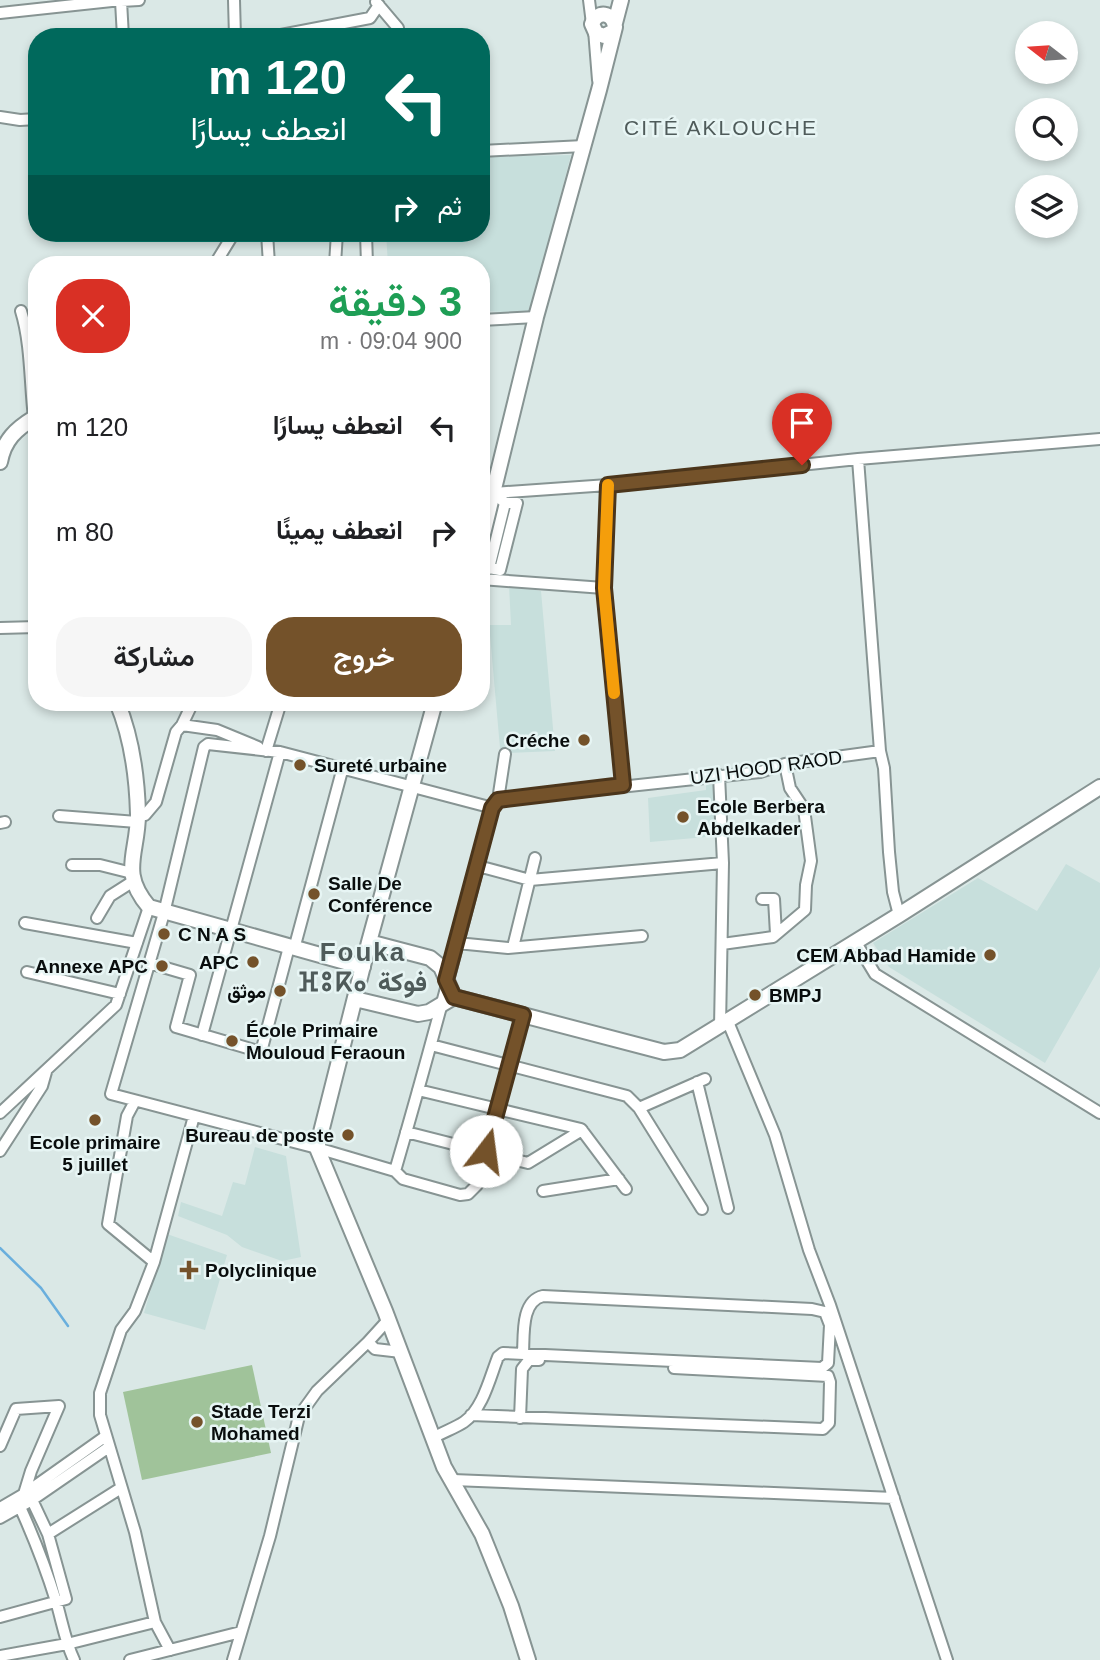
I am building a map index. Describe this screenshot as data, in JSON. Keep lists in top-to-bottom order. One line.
{"streets":{"street":["UZI HOOD RAOD"]},"districts":["CITÉ AKLOUCHE","Fouka ⴼⵓⴽⴰ فوكة"],"places":{"other":["Créche","Sureté urbaine","Ecole Berbera Abdelkader","Salle De Conférence","C N A S","CEM Abbad Hamide","APC","Annexe APC","موثق","BMPJ","École Primaire Mouloud Feraoun","Ecole primaire 5 juillet","Bureau de poste","Stade Terzi Mohamed"],"health":["Polyclinique"]},"north":"left","page":{"turn":["120 m","انعطف يسارًا"],"then":"ثم","heading":["3 دقيقة","900 m · 09:04"],"list":[{"name":"انعطف يسارًا","value":"120 m"},{"name":"انعطف يمينًا","value":"80 m"}],"buttons":["خروج","مشاركة"]}}
